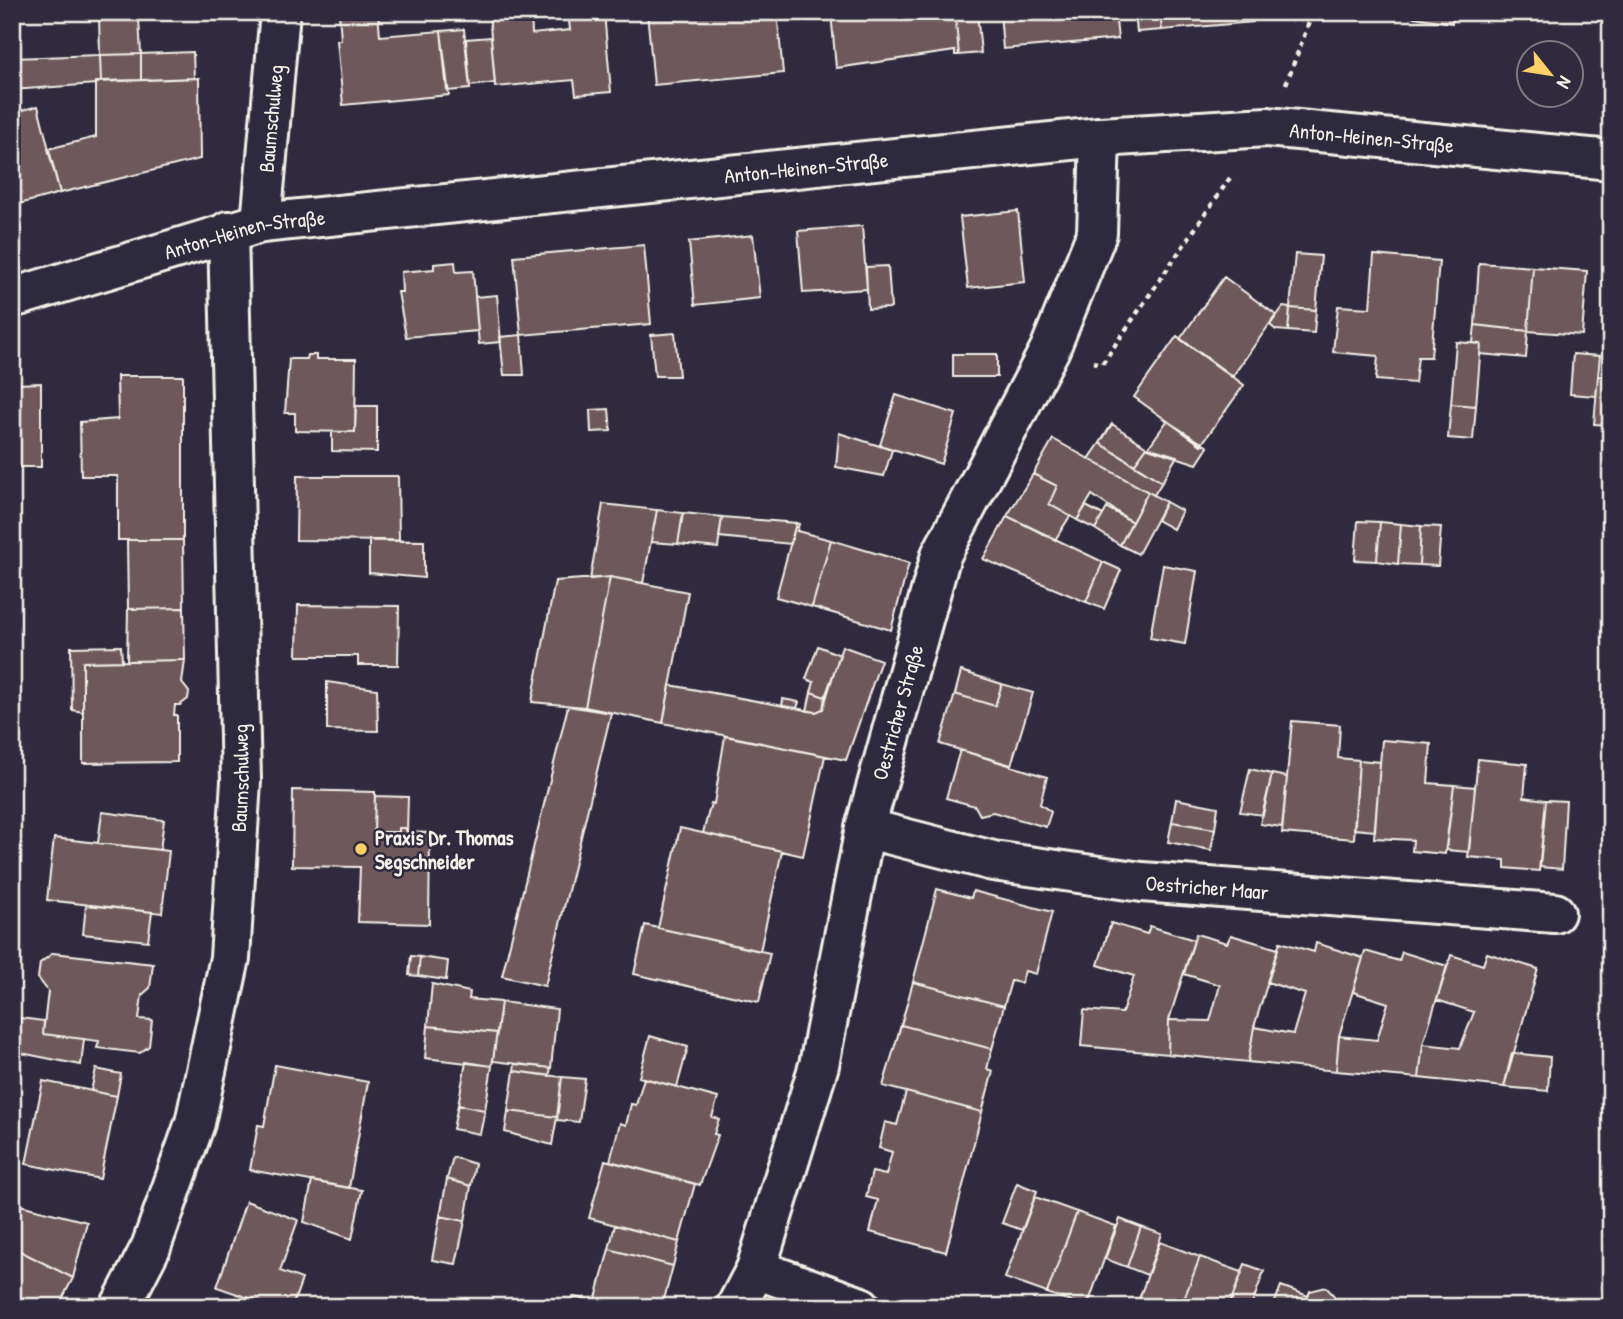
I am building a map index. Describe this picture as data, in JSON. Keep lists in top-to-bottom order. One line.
{"streets":{"street":["Baumschulweg","Anton-Heinen-Straße","Oestricher Straße","Oestricher Maar"]},"crossings":[["Baumschulweg","Anton-Heinen-Straße"],["Anton-Heinen-Straße","Oestricher Straße"],["Oestricher Straße","Oestricher Maar"]],"places":["Praxis Dr. Thomas Segschneider"],"north":"bottom right"}
